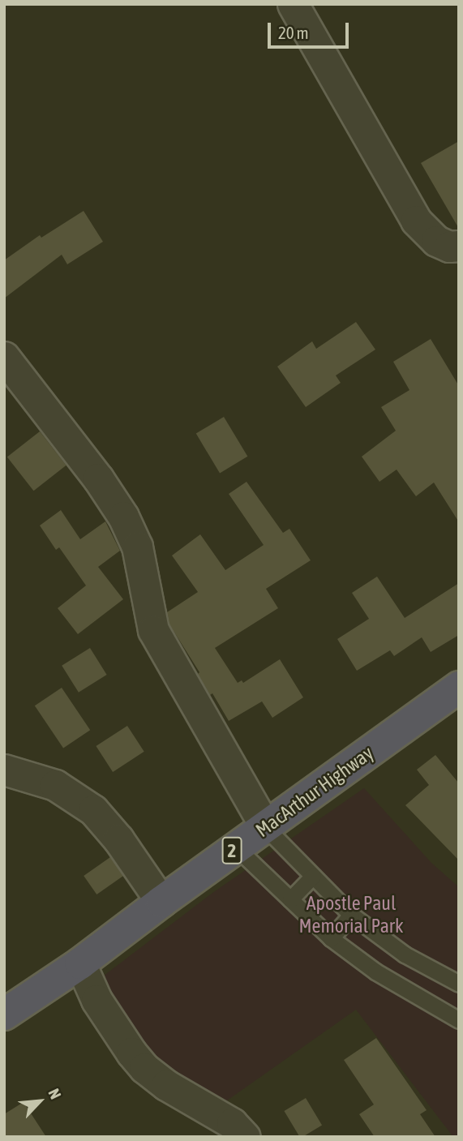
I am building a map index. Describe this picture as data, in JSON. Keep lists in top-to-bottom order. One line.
{"streets":{"highway":["MacArthur Highway","2"]},"parks":["Apostle Paul Memorial Park"],"scale_bar":"20 m","north":"top right"}
